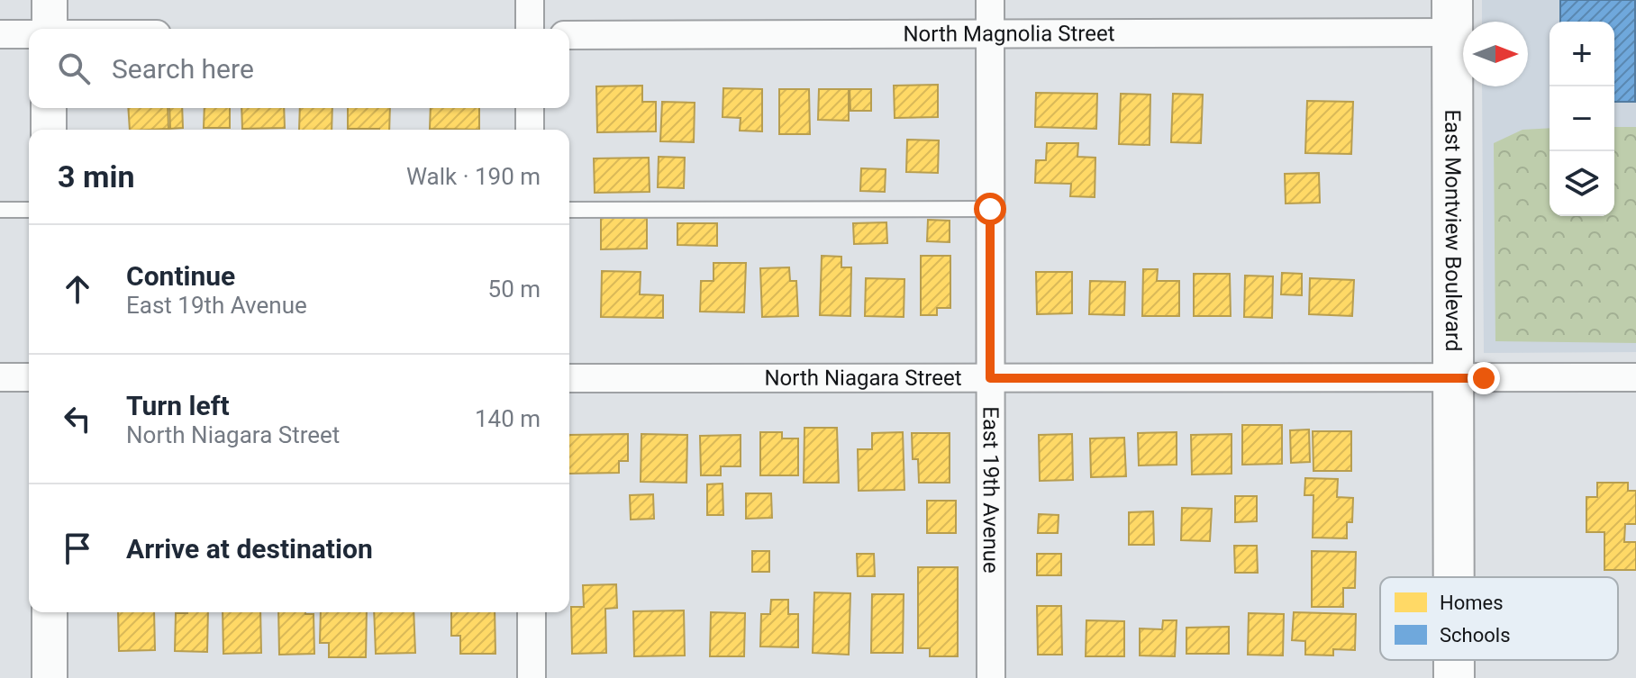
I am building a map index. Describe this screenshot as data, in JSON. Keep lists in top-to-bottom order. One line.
{"streets":{"main road":["East Montview Boulevard"],"street":["North Magnolia Street","North Niagara Street","East 19th Avenue"]},"crossings":[["North Magnolia Street","East Montview Boulevard"],["North Magnolia Street","East 19th Avenue"],["East Montview Boulevard","North Niagara Street"],["North Niagara Street","East 19th Avenue"]],"legend":["Homes","Schools"],"north":"right","page":{"map_buttons":["+","−"],"search":"Search here","heading":["3 min","Walk · 190 m"],"list":[["Continue","East 19th Avenue","50 m"],["Turn left","North Niagara Street","140 m"],"Arrive at destination"]}}
